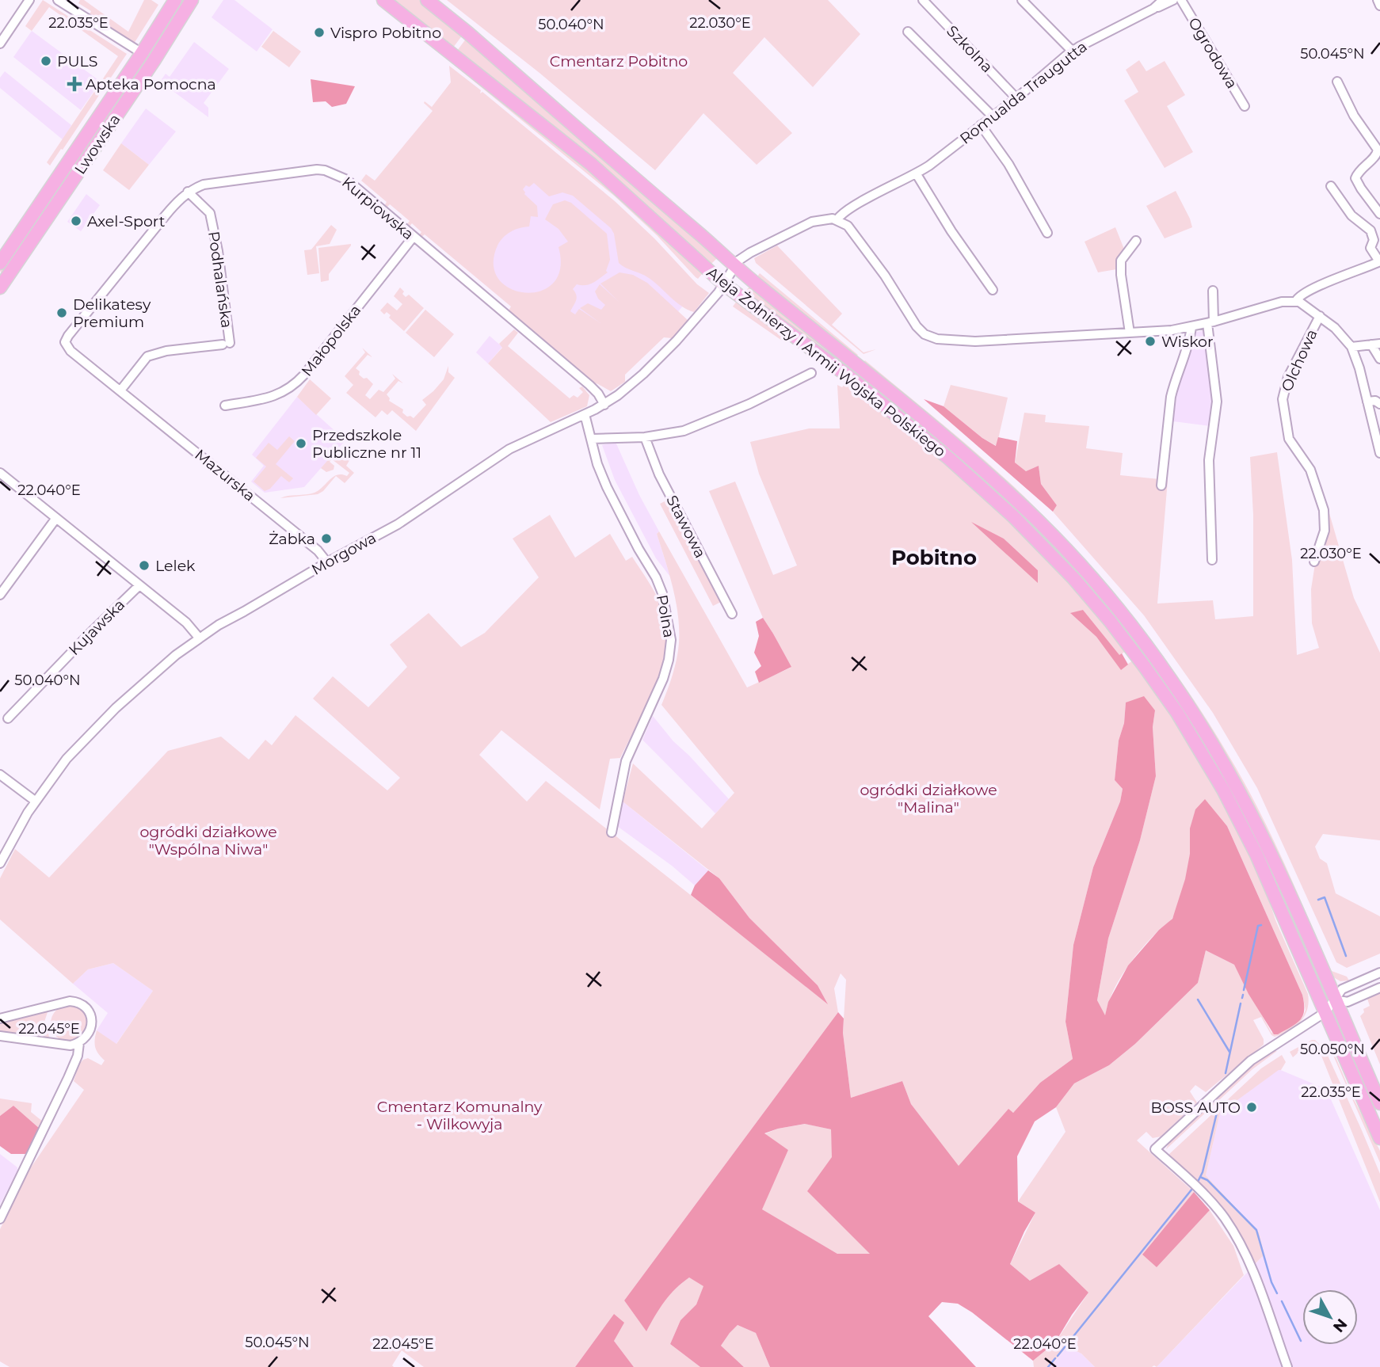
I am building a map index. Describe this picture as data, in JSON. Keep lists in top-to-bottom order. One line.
{"streets":{"main road":["Lwowska","Aleja Żołnierzy I Armii Wojska Polskiego"],"street":["Szkolna","Ogrodowa","Romualda Traugutta","Kurpiowska","Podhalańska","Małopolska","Olchowa","Mazurska","Stawowa","Morgowa","Polna","Kujawska"]},"crossings":[["Szkolna","Romualda Traugutta"],["Kurpiowska","Podhalańska"],["Kurpiowska","Małopolska"],["Kurpiowska","Mazurska"],["Kurpiowska","Morgowa"],["Podhalańska","Mazurska"],["Aleja Żołnierzy I Armii Wojska Polskiego","Morgowa"],["Mazurska","Morgowa"],["Morgowa","Polna"]],"districts":["Pobitno"],"parks":["Cmentarz Pobitno","ogródki działkowe \"Malina\"","ogródki działkowe \"Wspólna Niwa\"","Cmentarz Komunalny - Wilkowyja"],"places":{"other":["Vispro Pobitno","PULS","Axel-Sport","Delikatesy Premium","Wiskor","Przedszkole Publiczne nr 11","Żabka","Lelek","BOSS AUTO"],"health":["Apteka Pomocna"]},"north":"bottom right","coordinates":["22.035°E","22.030°E","50.040°N","50.045°N","22.040°E","22.045°E","50.050°N"]}
